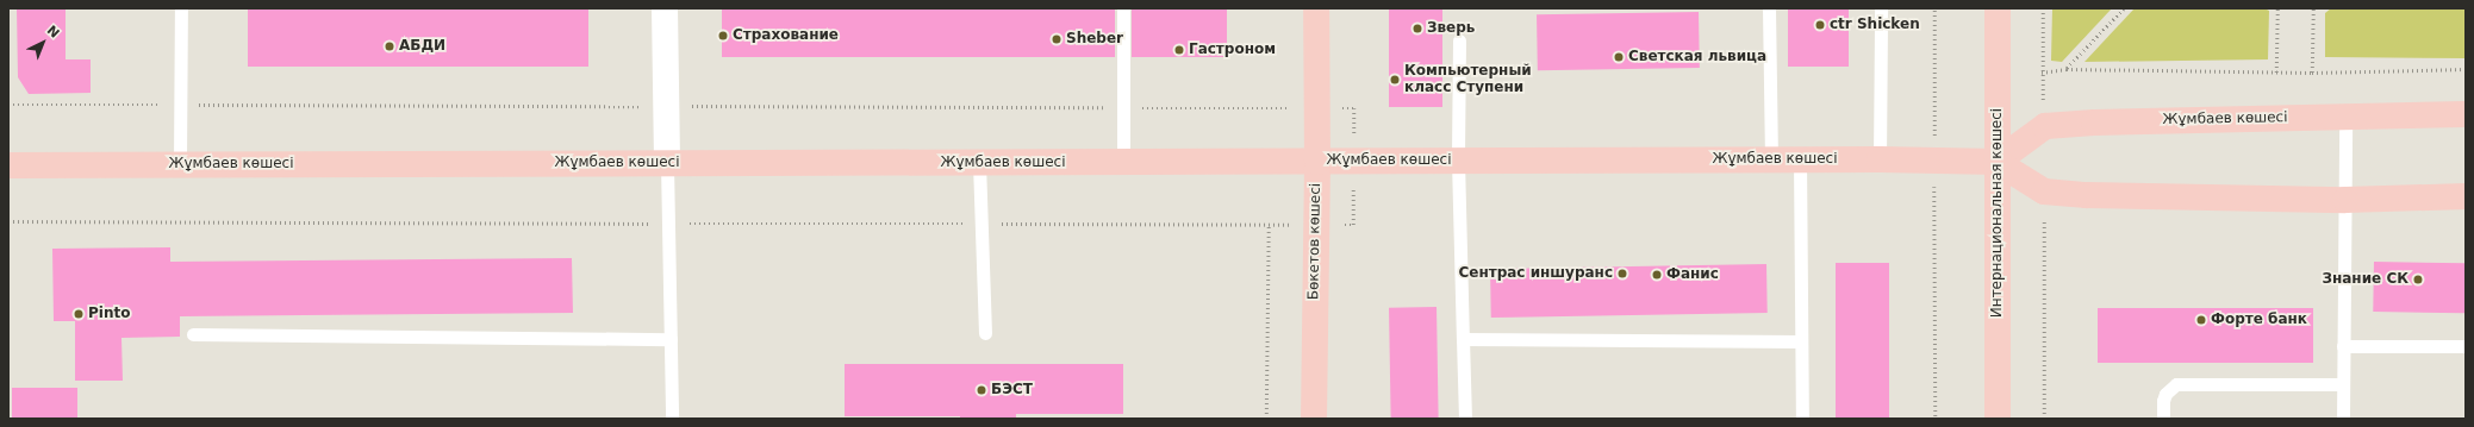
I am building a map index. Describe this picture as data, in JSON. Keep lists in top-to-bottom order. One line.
{"streets":{"main road":["Жұмбаев көшесі","Интернациональная көшесі","Бөкетов көшесі"]},"crossings":[["Жұмбаев көшесі","Интернациональная көшесі"],["Жұмбаев көшесі","Бөкетов көшесі"]],"places":["ctr Shicken","Зверь","Страхование","Sheber","АБДИ","Гастроном","Светская львица","Компьютерный класс Ступени","Сентрас иншуранс","Фанис","Знание СК","Pinto","Форте банк","БЭСТ"],"north":"top right"}
